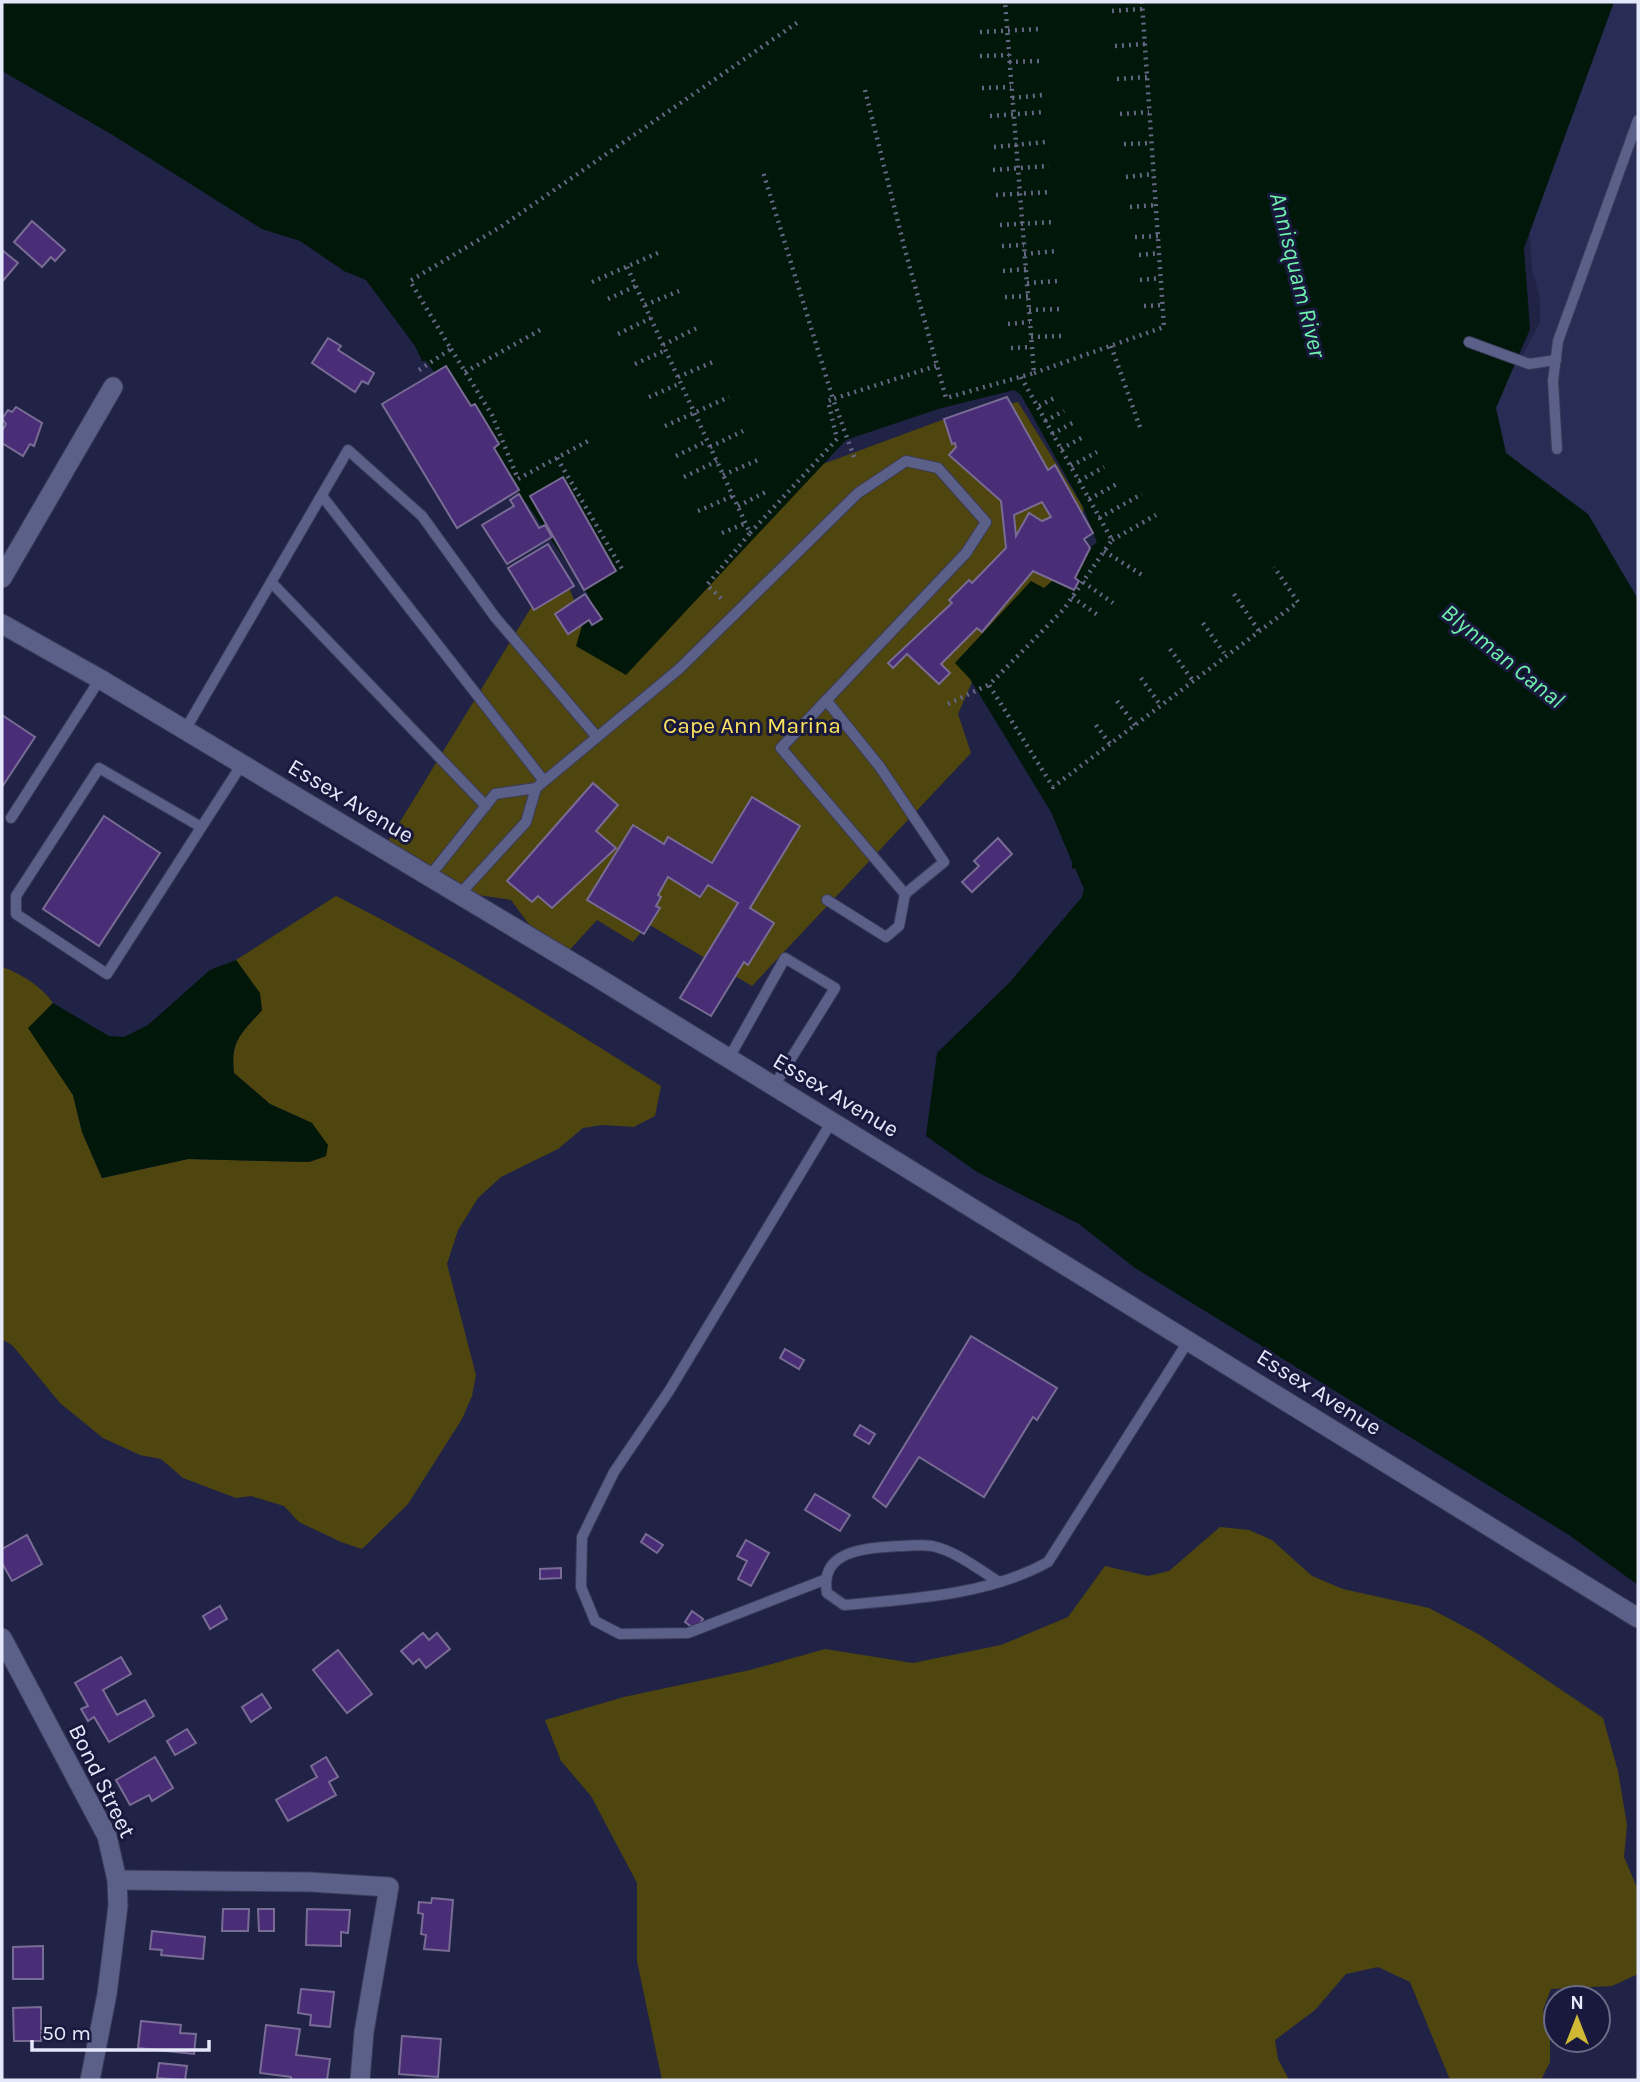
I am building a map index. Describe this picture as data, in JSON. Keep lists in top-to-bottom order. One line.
{"streets":{"street":["Essex Avenue","Bond Street"]},"water":["Annisquam River","Blynman Canal"],"parks":["Cape Ann Marina"],"scale_bar":"50 m","north":"top"}
